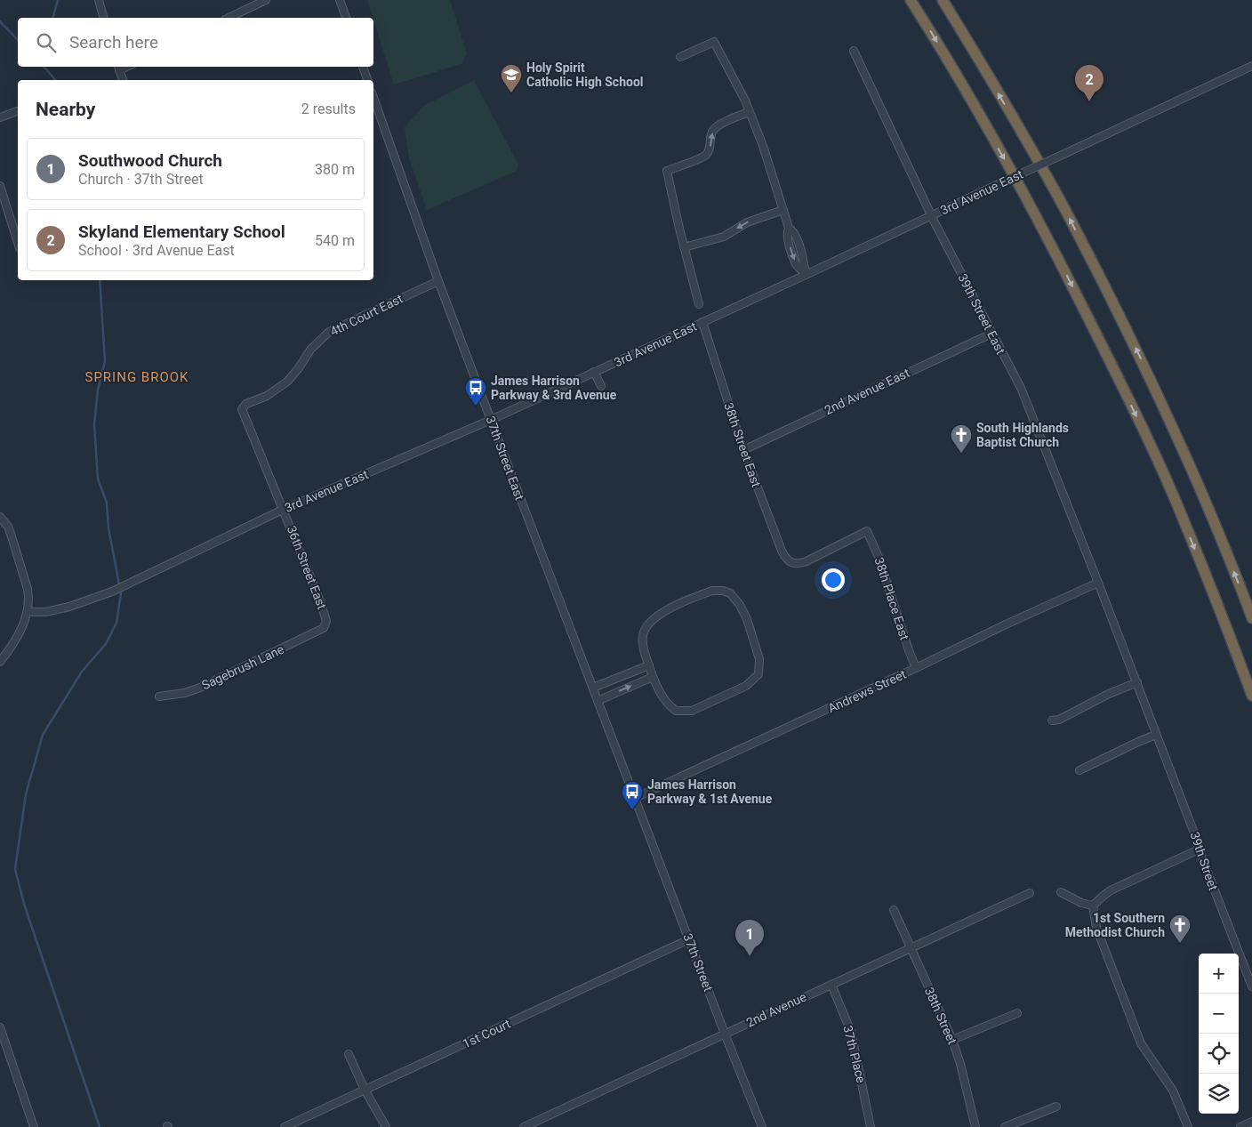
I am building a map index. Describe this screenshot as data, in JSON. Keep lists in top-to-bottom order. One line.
{"streets":{"street":["3rd Avenue East","39th Street East","4th Court East","2nd Avenue East","38th Street East","37th Street East","36th Street East","38th Place East","Sagebrush Lane","Andrews Street","39th Street","37th Street","2nd Avenue","38th Street","1st Court","37th Place"]},"crossings":[["3rd Avenue East","39th Street East"],["3rd Avenue East","38th Street East"],["3rd Avenue East","37th Street East"],["3rd Avenue East","36th Street East"],["39th Street East","2nd Avenue East"],["39th Street East","Andrews Street"],["39th Street East","39th Street"],["4th Court East","37th Street East"],["4th Court East","36th Street East"],["2nd Avenue East","38th Street East"],["38th Street East","38th Place East"],["37th Street East","Andrews Street"],["37th Street East","37th Street"],["36th Street East","Sagebrush Lane"],["38th Place East","Andrews Street"],["Andrews Street","39th Street"],["Andrews Street","37th Street"],["37th Street","2nd Avenue"],["37th Street","1st Court"],["2nd Avenue","38th Street"],["2nd Avenue","37th Place"]],"districts":["SPRING BROOK"],"places":{"school or university":["Holy Spirit Catholic High School"],"bus stop":["James Harrison Parkway & 3rd Avenue","James Harrison Parkway & 1st Avenue"],"church":["South Highlands Baptist Church","1st Southern Methodist Church"]},"page":{"search":"Search here","pins":["2","1"],"heading":["Nearby","2 results"],"list":[{"mark":"1","name":"Southwood Church","note":"Church · 37th Street","value":"380 m"},{"mark":"2","name":"Skyland Elementary School","note":"School · 3rd Avenue East","value":"540 m"}],"map_buttons":["+","−"]}}
